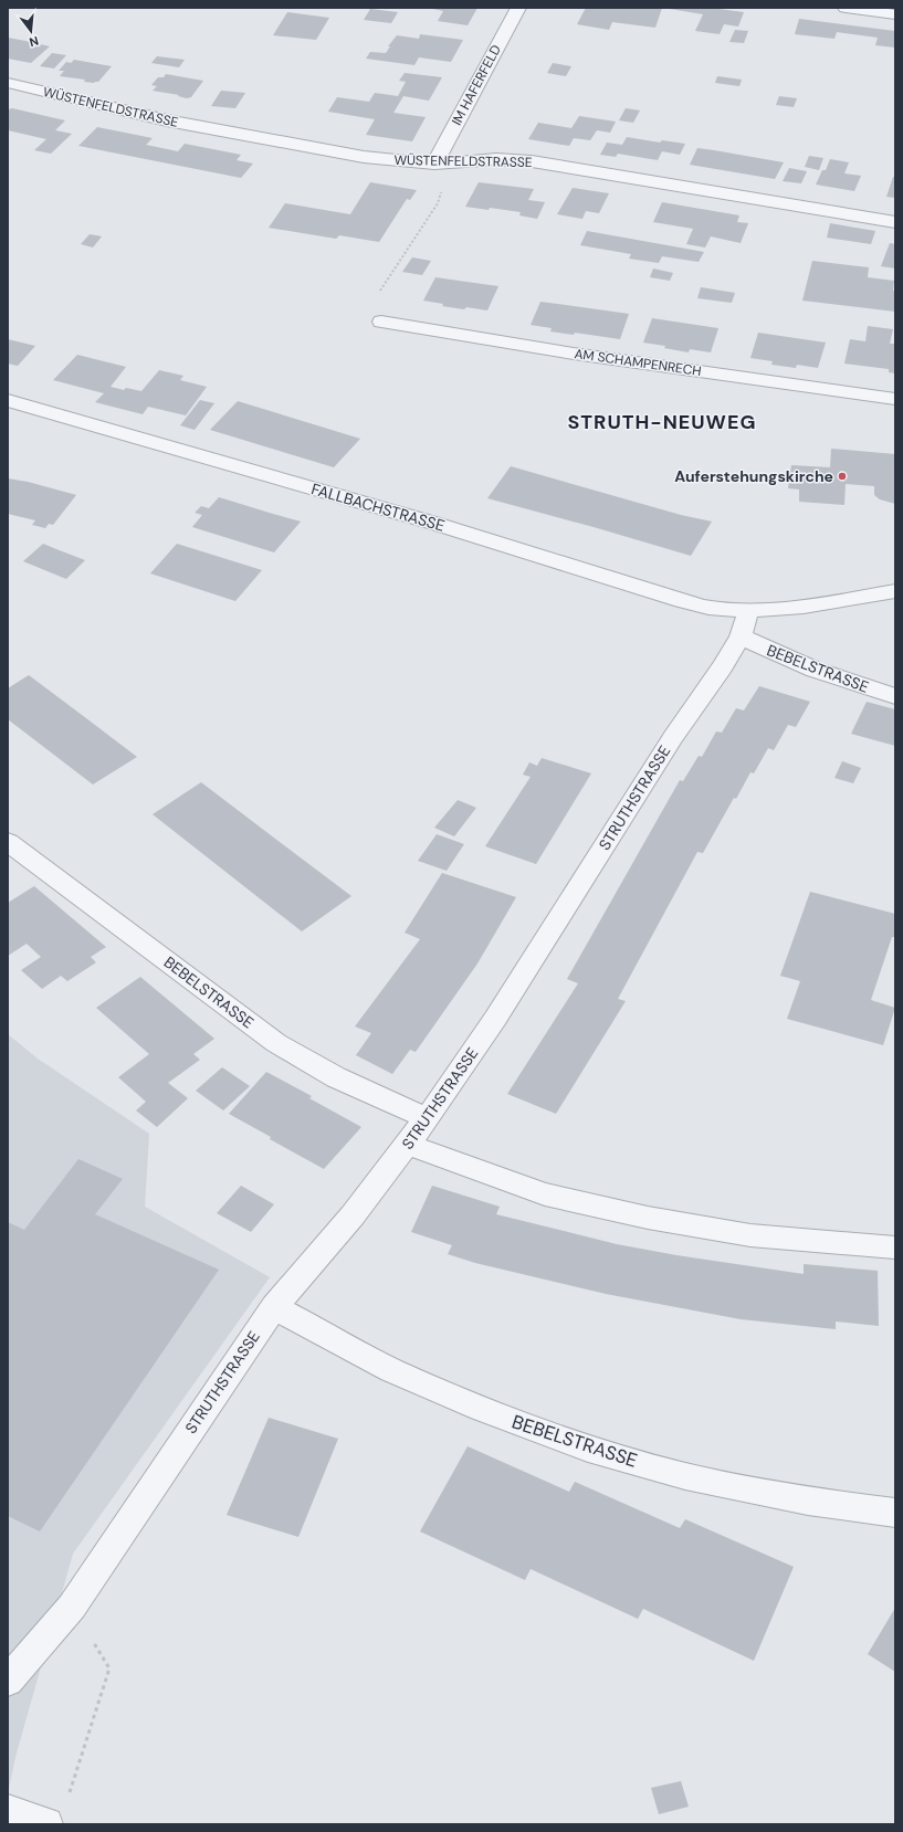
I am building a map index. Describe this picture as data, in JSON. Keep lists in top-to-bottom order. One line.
{"streets":{"street":["IM HAFERFELD","WÜSTENFELDSTRASSE","AM SCHAMPENRECH","FALLBACHSTRASSE","BEBELSTRASSE","STRUTHSTRASSE"]},"crossings":[["IM HAFERFELD","WÜSTENFELDSTRASSE"],["FALLBACHSTRASSE","STRUTHSTRASSE"],["BEBELSTRASSE","STRUTHSTRASSE"]],"districts":["STRUTH-NEUWEG"],"places":["Auferstehungskirche"],"north":"bottom"}
